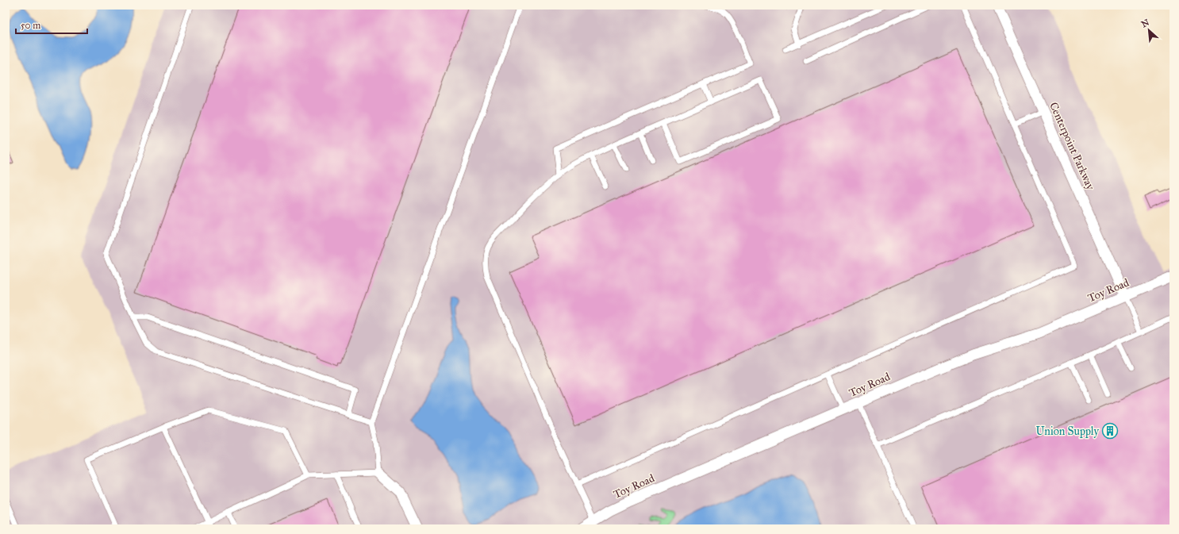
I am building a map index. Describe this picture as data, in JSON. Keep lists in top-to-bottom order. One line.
{"streets":{"street":["Centerpoint Parkway","Toy Road"]},"crossings":[["Centerpoint Parkway","Toy Road"]],"places":{"building":["Union Supply"]},"scale_bar":"50 m","north":"top left"}
